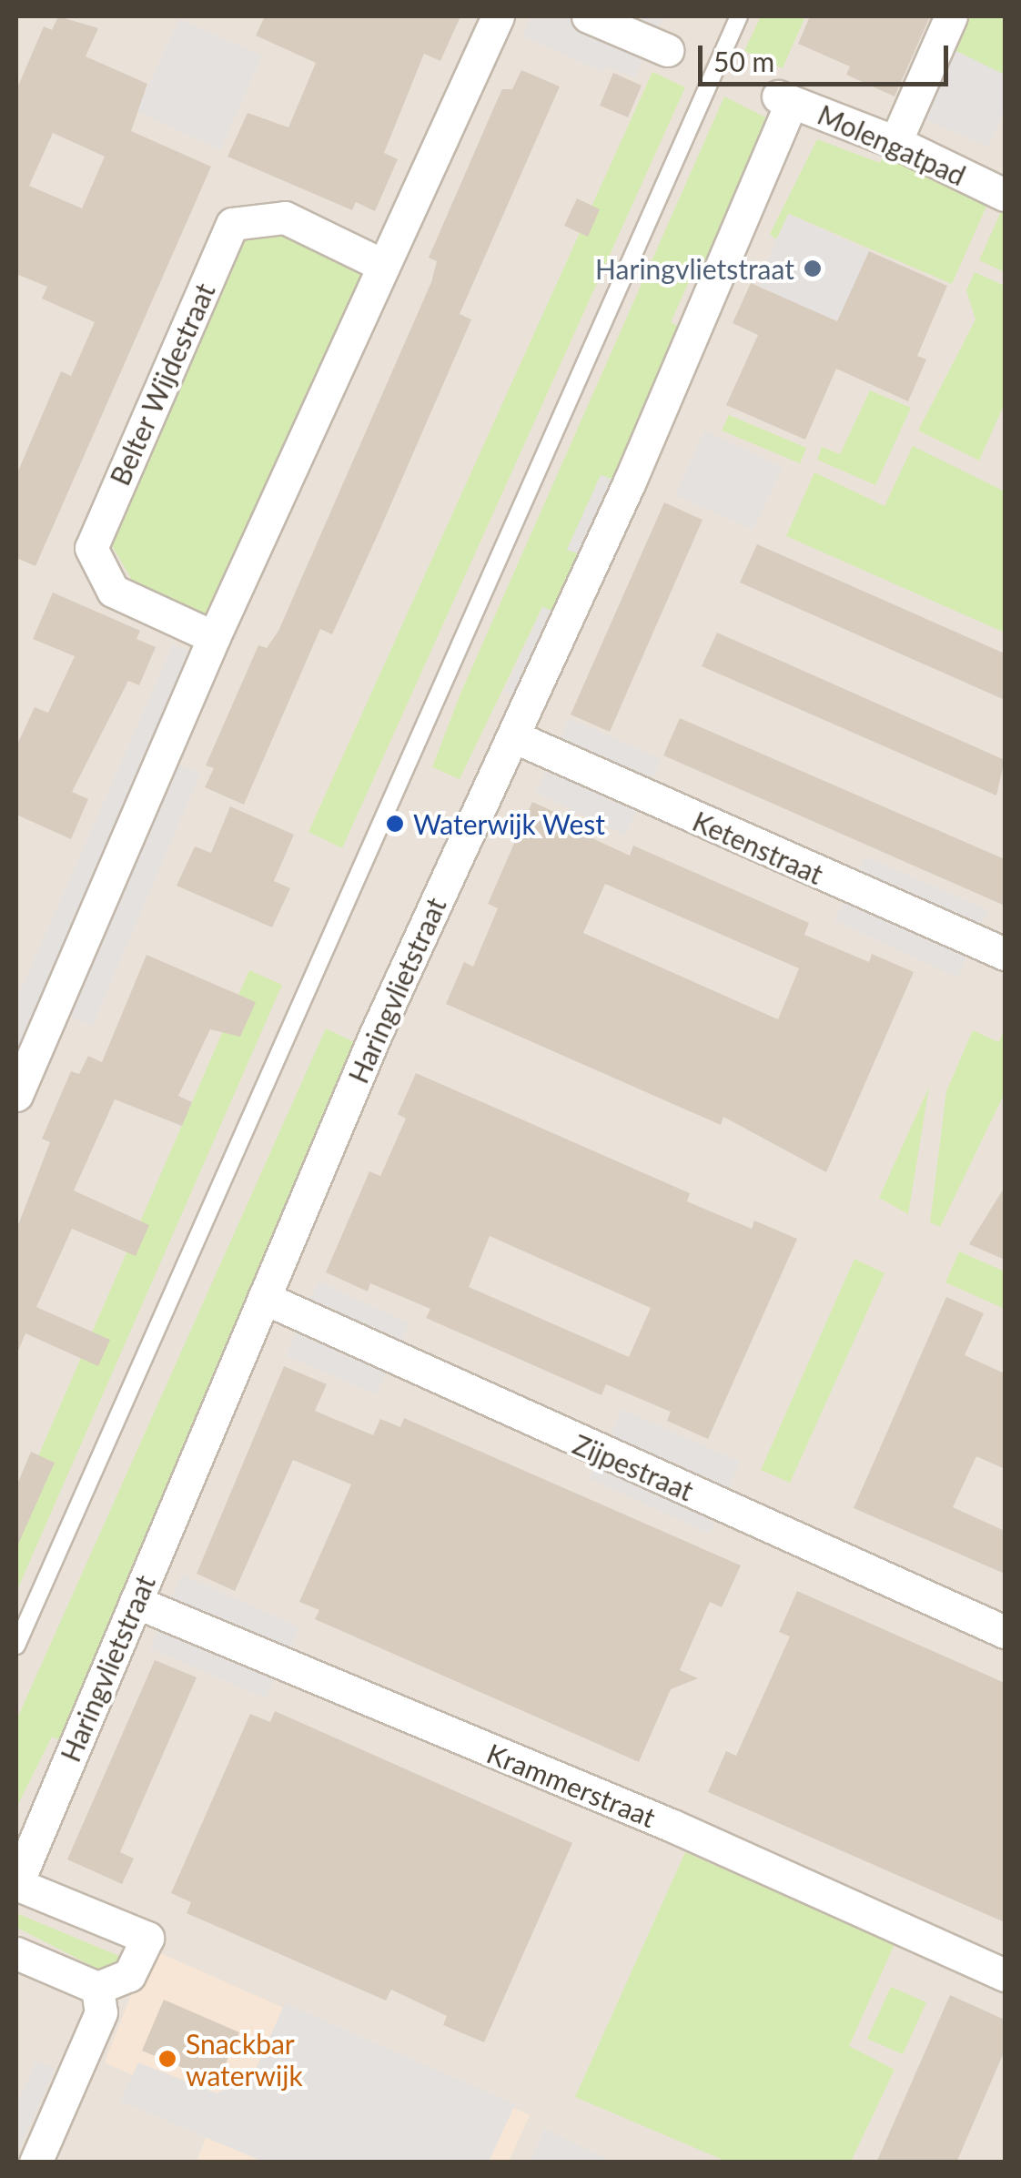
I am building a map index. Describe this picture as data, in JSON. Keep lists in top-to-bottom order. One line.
{"streets":{"street":["Molengatpad","Belter Wijdestraat","Ketenstraat","Haringvlietstraat","Zijpestraat","Krammerstraat"]},"crossings":[["Molengatpad","Haringvlietstraat"],["Ketenstraat","Haringvlietstraat"],["Haringvlietstraat","Zijpestraat"],["Haringvlietstraat","Krammerstraat"]],"places":["Haringvlietstraat","Waterwijk West","Snackbar waterwijk"],"scale_bar":"50 m"}
